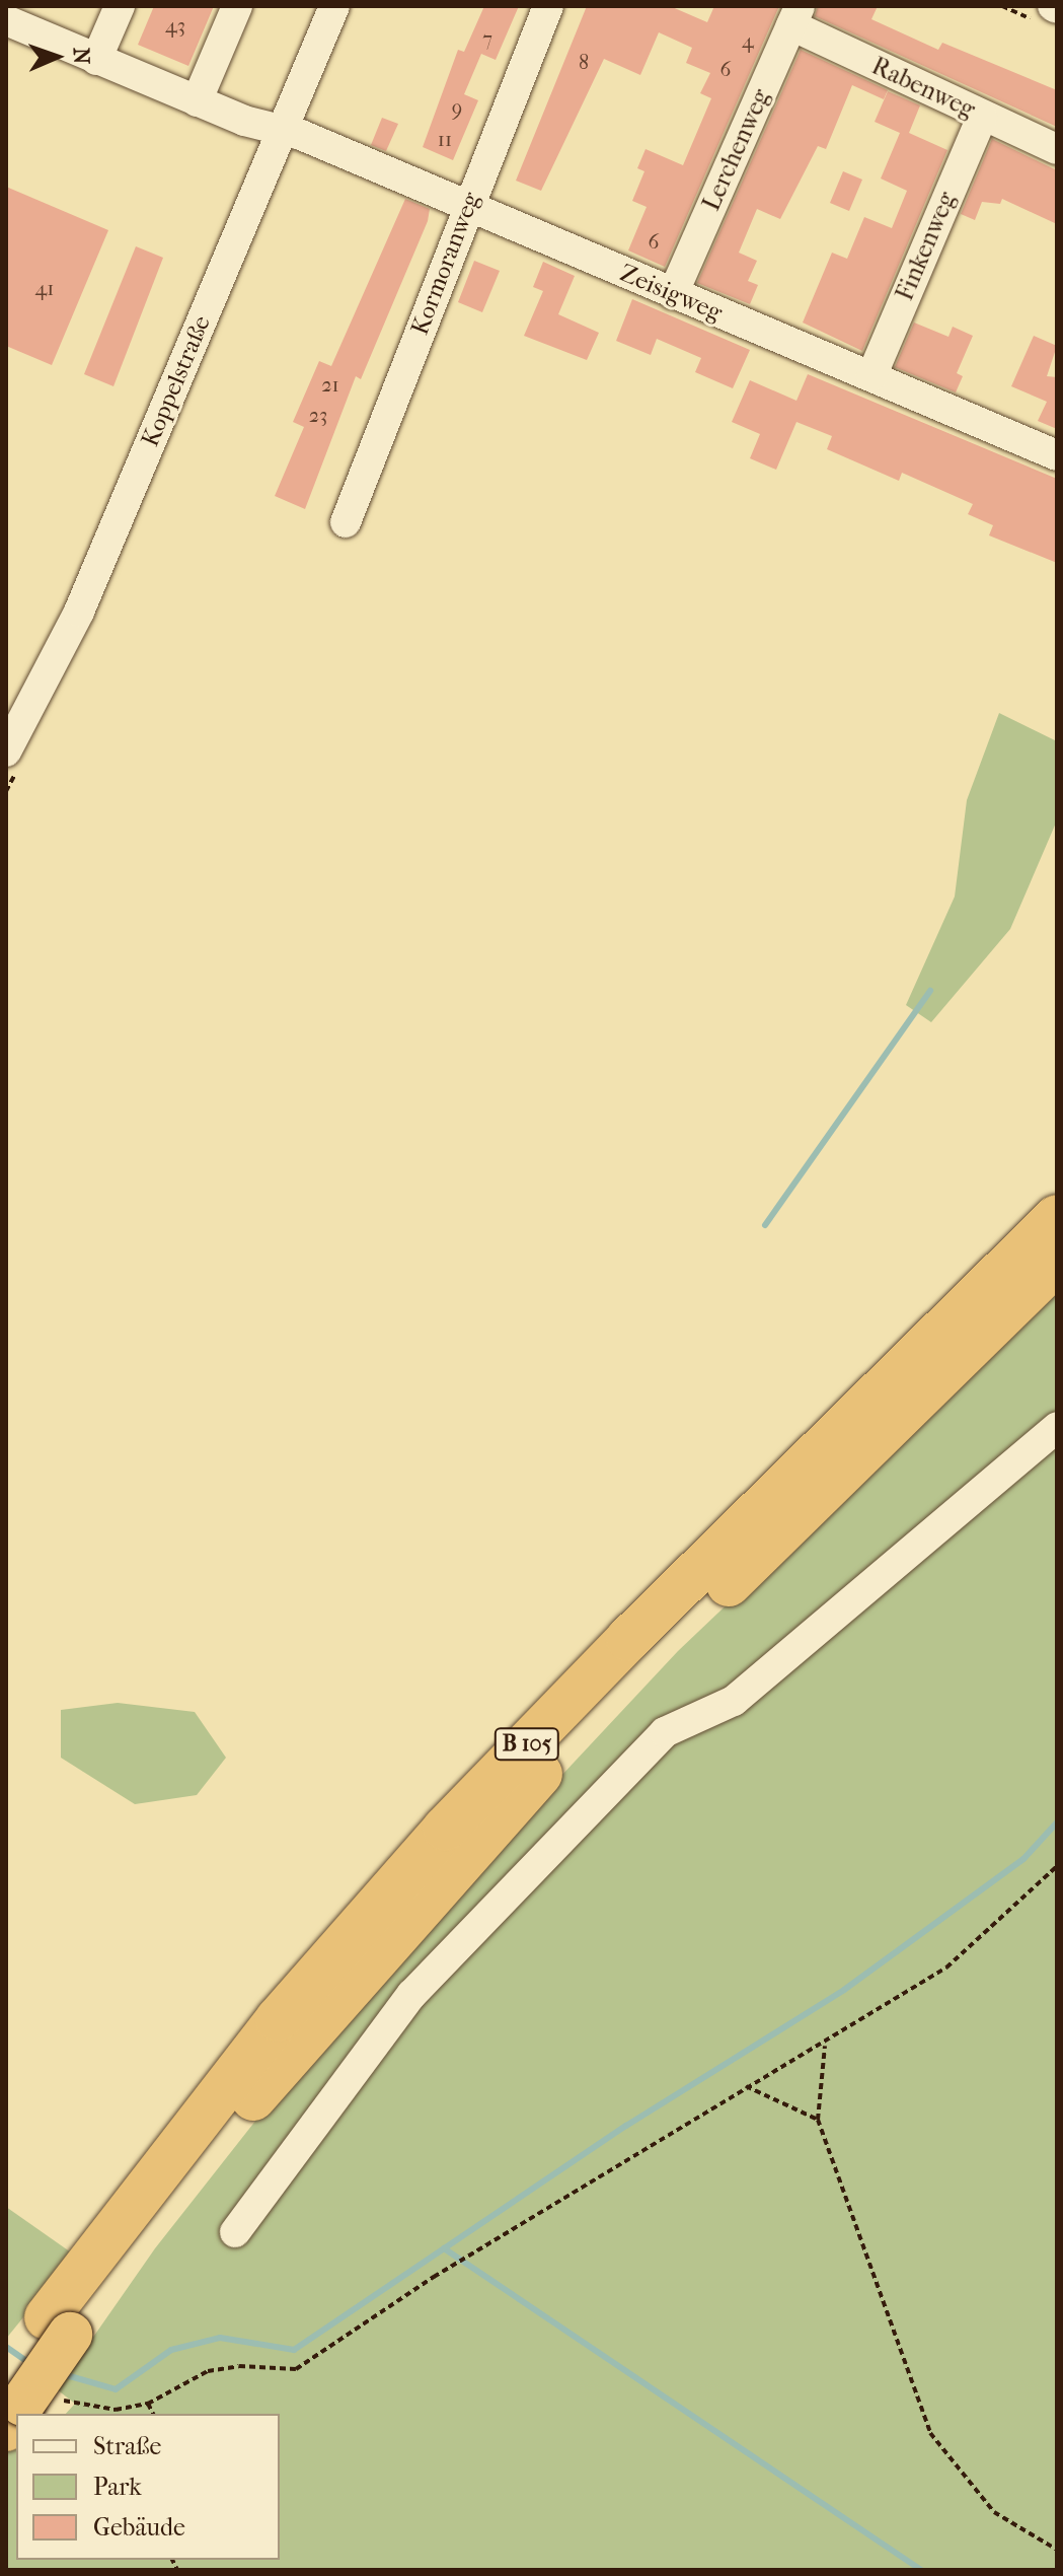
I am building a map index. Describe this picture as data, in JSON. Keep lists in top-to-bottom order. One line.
{"streets":{"highway":["B 105"],"street":["Rabenweg","Lerchenweg","Finkenweg","Kormoranweg","Zeisigweg","Koppelstraße"]},"crossings":[["Rabenweg","Lerchenweg"],["Rabenweg","Finkenweg"],["Lerchenweg","Zeisigweg"],["Finkenweg","Zeisigweg"],["Kormoranweg","Zeisigweg"],["Zeisigweg","Koppelstraße"]],"house_numbers":["43","7","4","8","6","9","11","6","41","21","23"],"legend":["Straße","Park","Gebäude"],"north":"right"}
